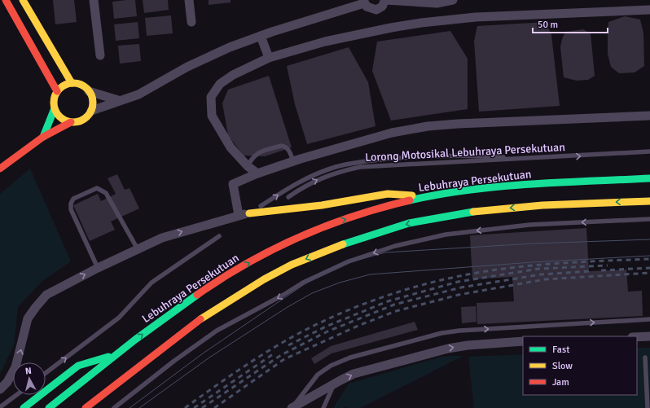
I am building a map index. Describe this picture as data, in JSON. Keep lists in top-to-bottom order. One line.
{"streets":{"main road":["Lebuhraya Persekutuan"],"lane":["Lorong Motosikal Lebuhraya Persekutuan"]},"legend":["Fast","Slow","Jam"],"scale_bar":"50 m","north":"top"}
